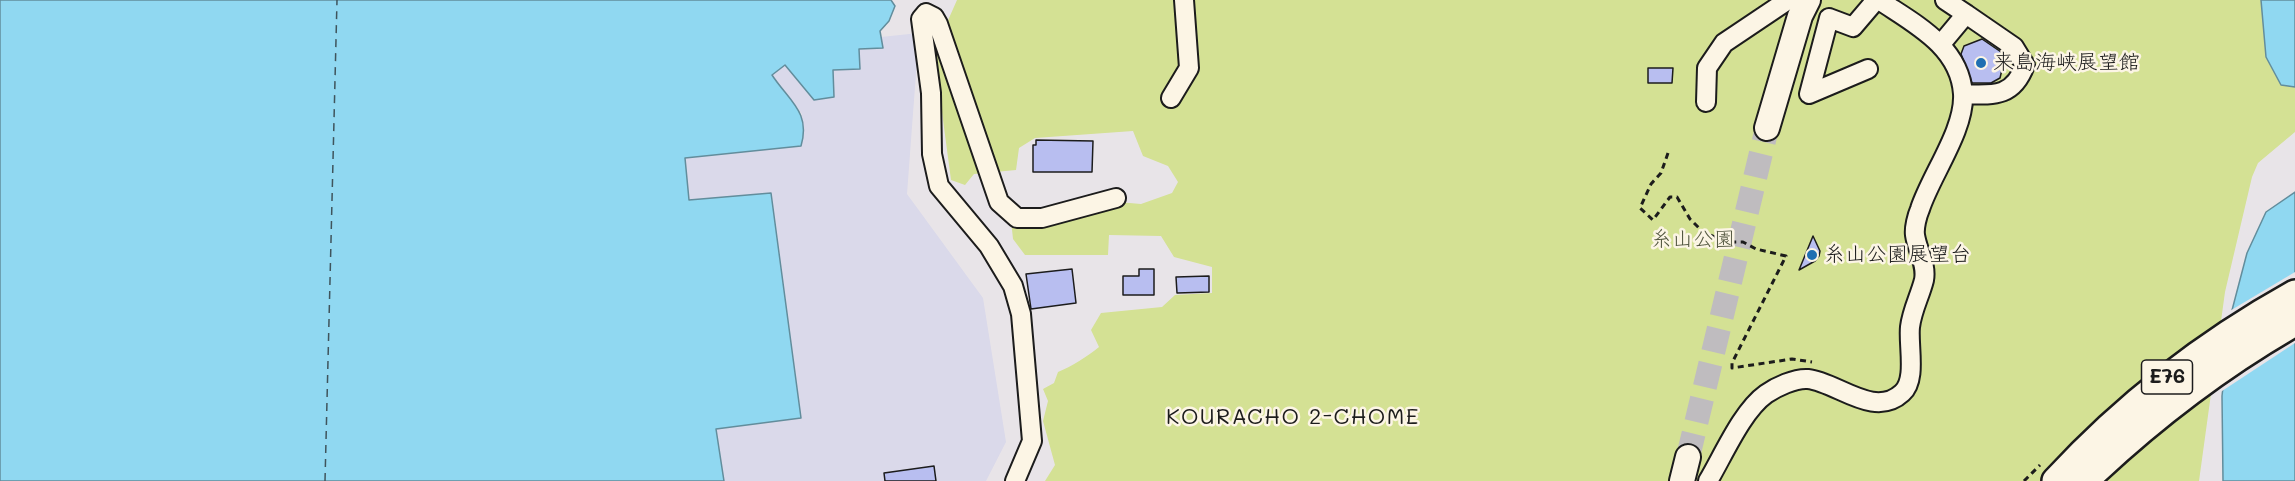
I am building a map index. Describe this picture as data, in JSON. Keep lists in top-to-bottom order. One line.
{"streets":{"highway":["E76"]},"districts":["KOURACHO 2-CHOME"],"parks":["糸山公園"],"places":["来島海峡展望館","糸山公園展望台"]}
